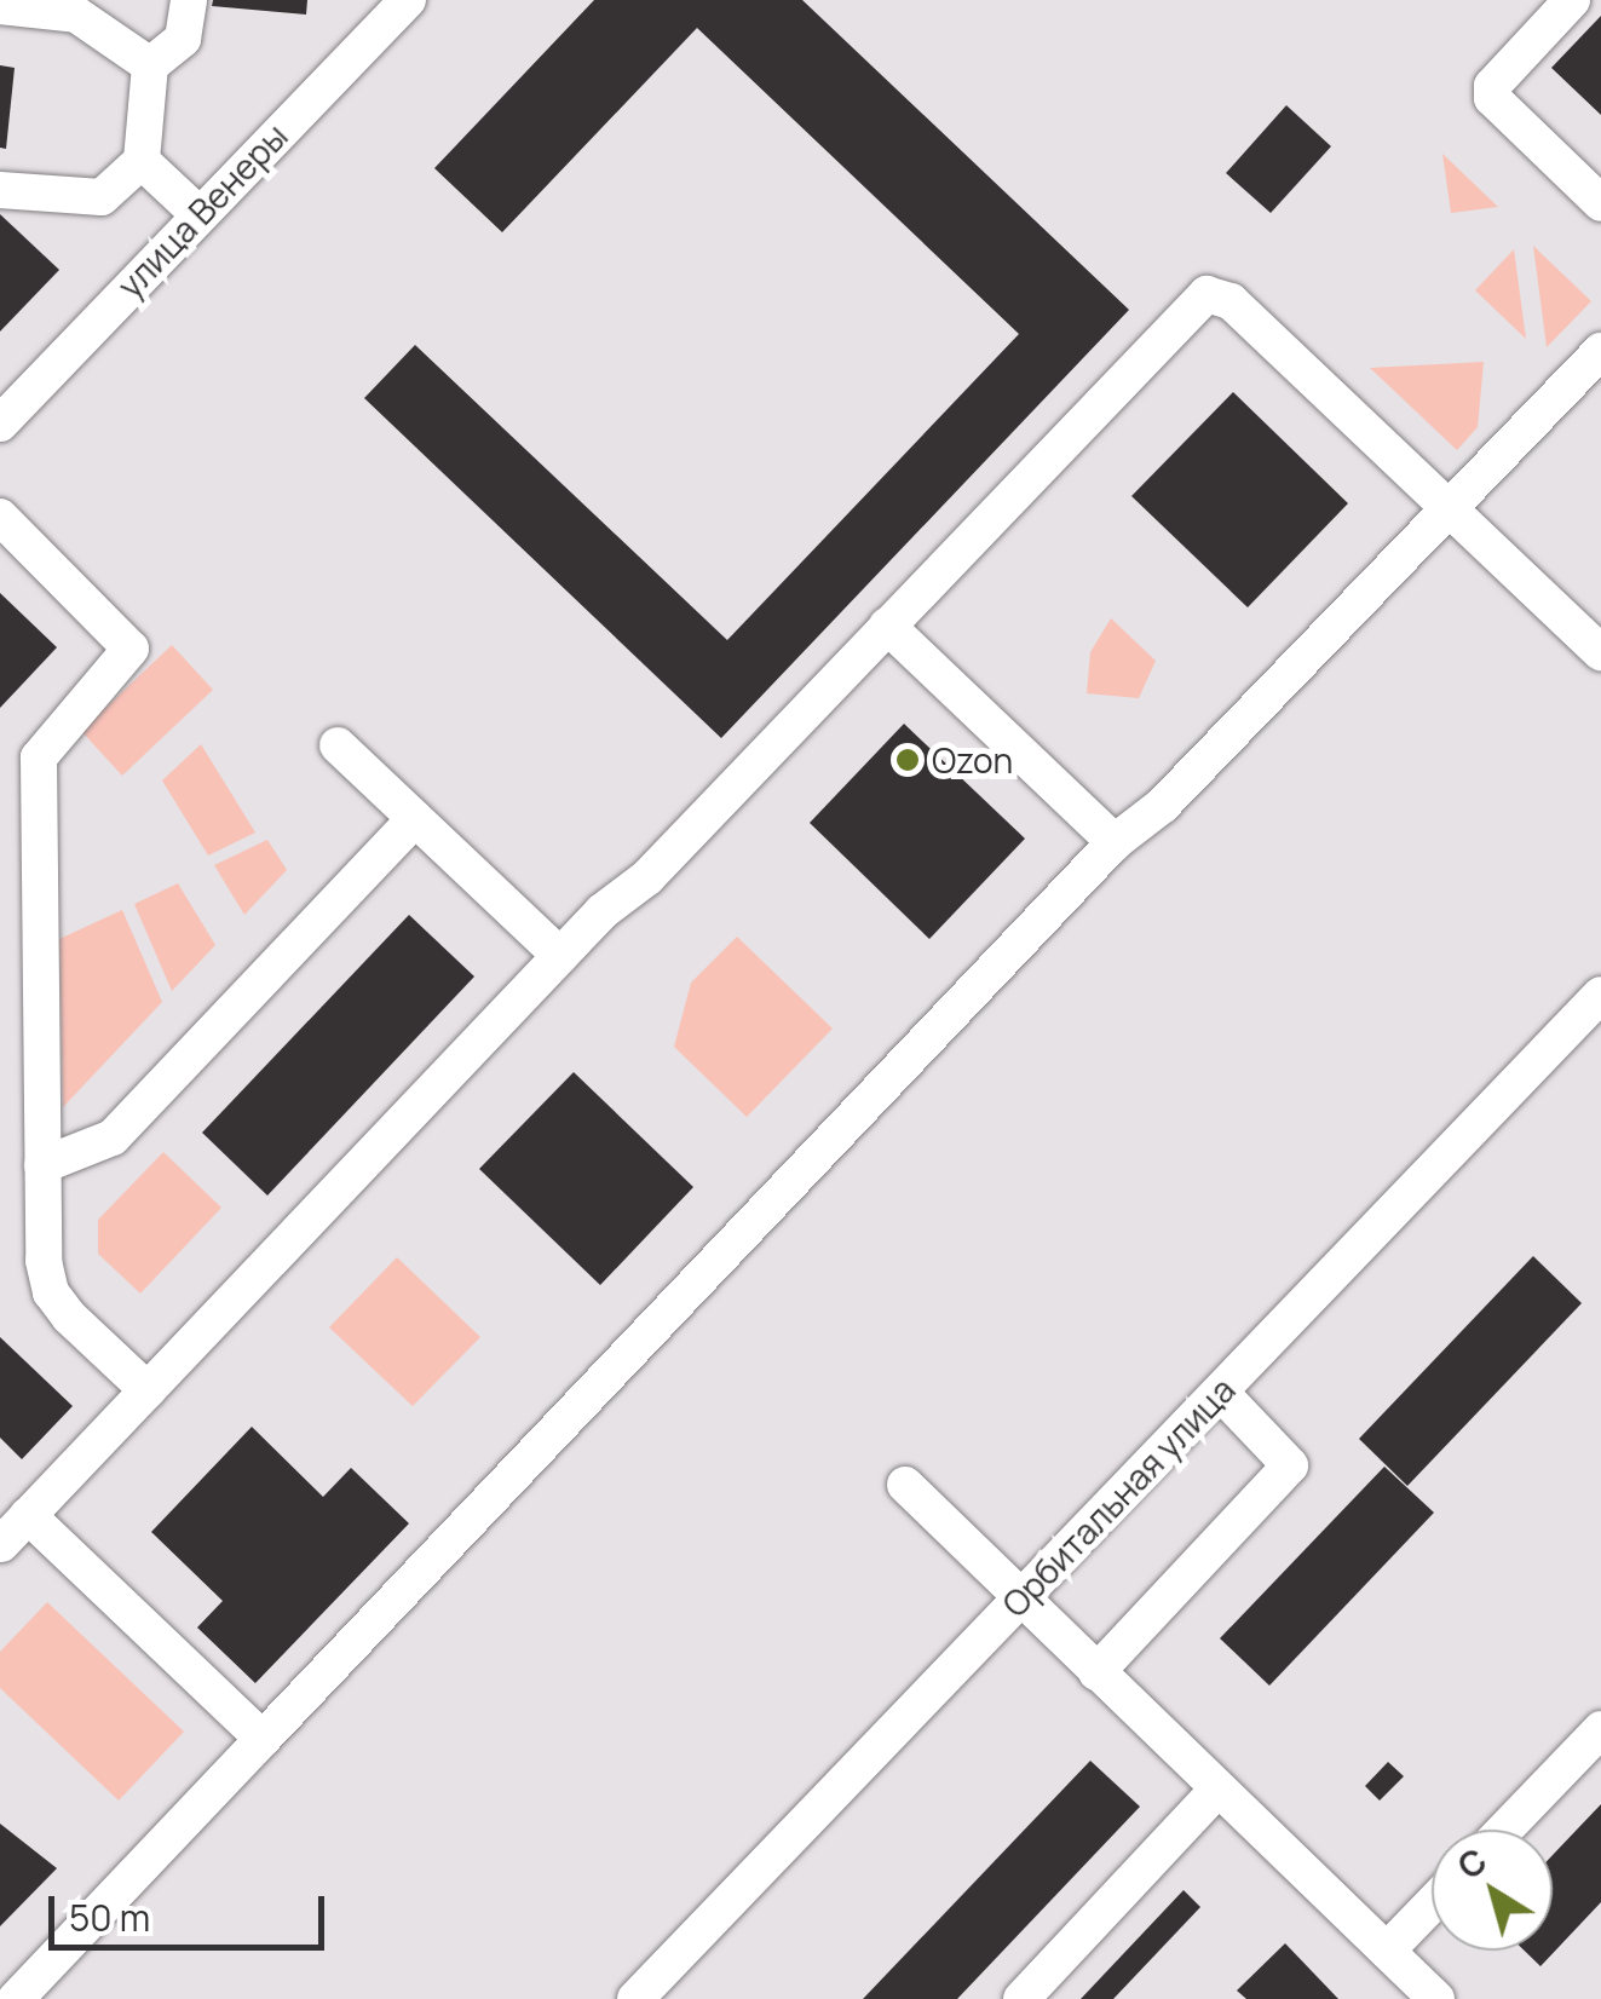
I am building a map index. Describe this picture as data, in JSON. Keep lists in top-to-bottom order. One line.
{"streets":{"street":["улица Венеры","Орбитальная улица"]},"places":["Ozon"],"scale_bar":"50 m","north":"top left"}
